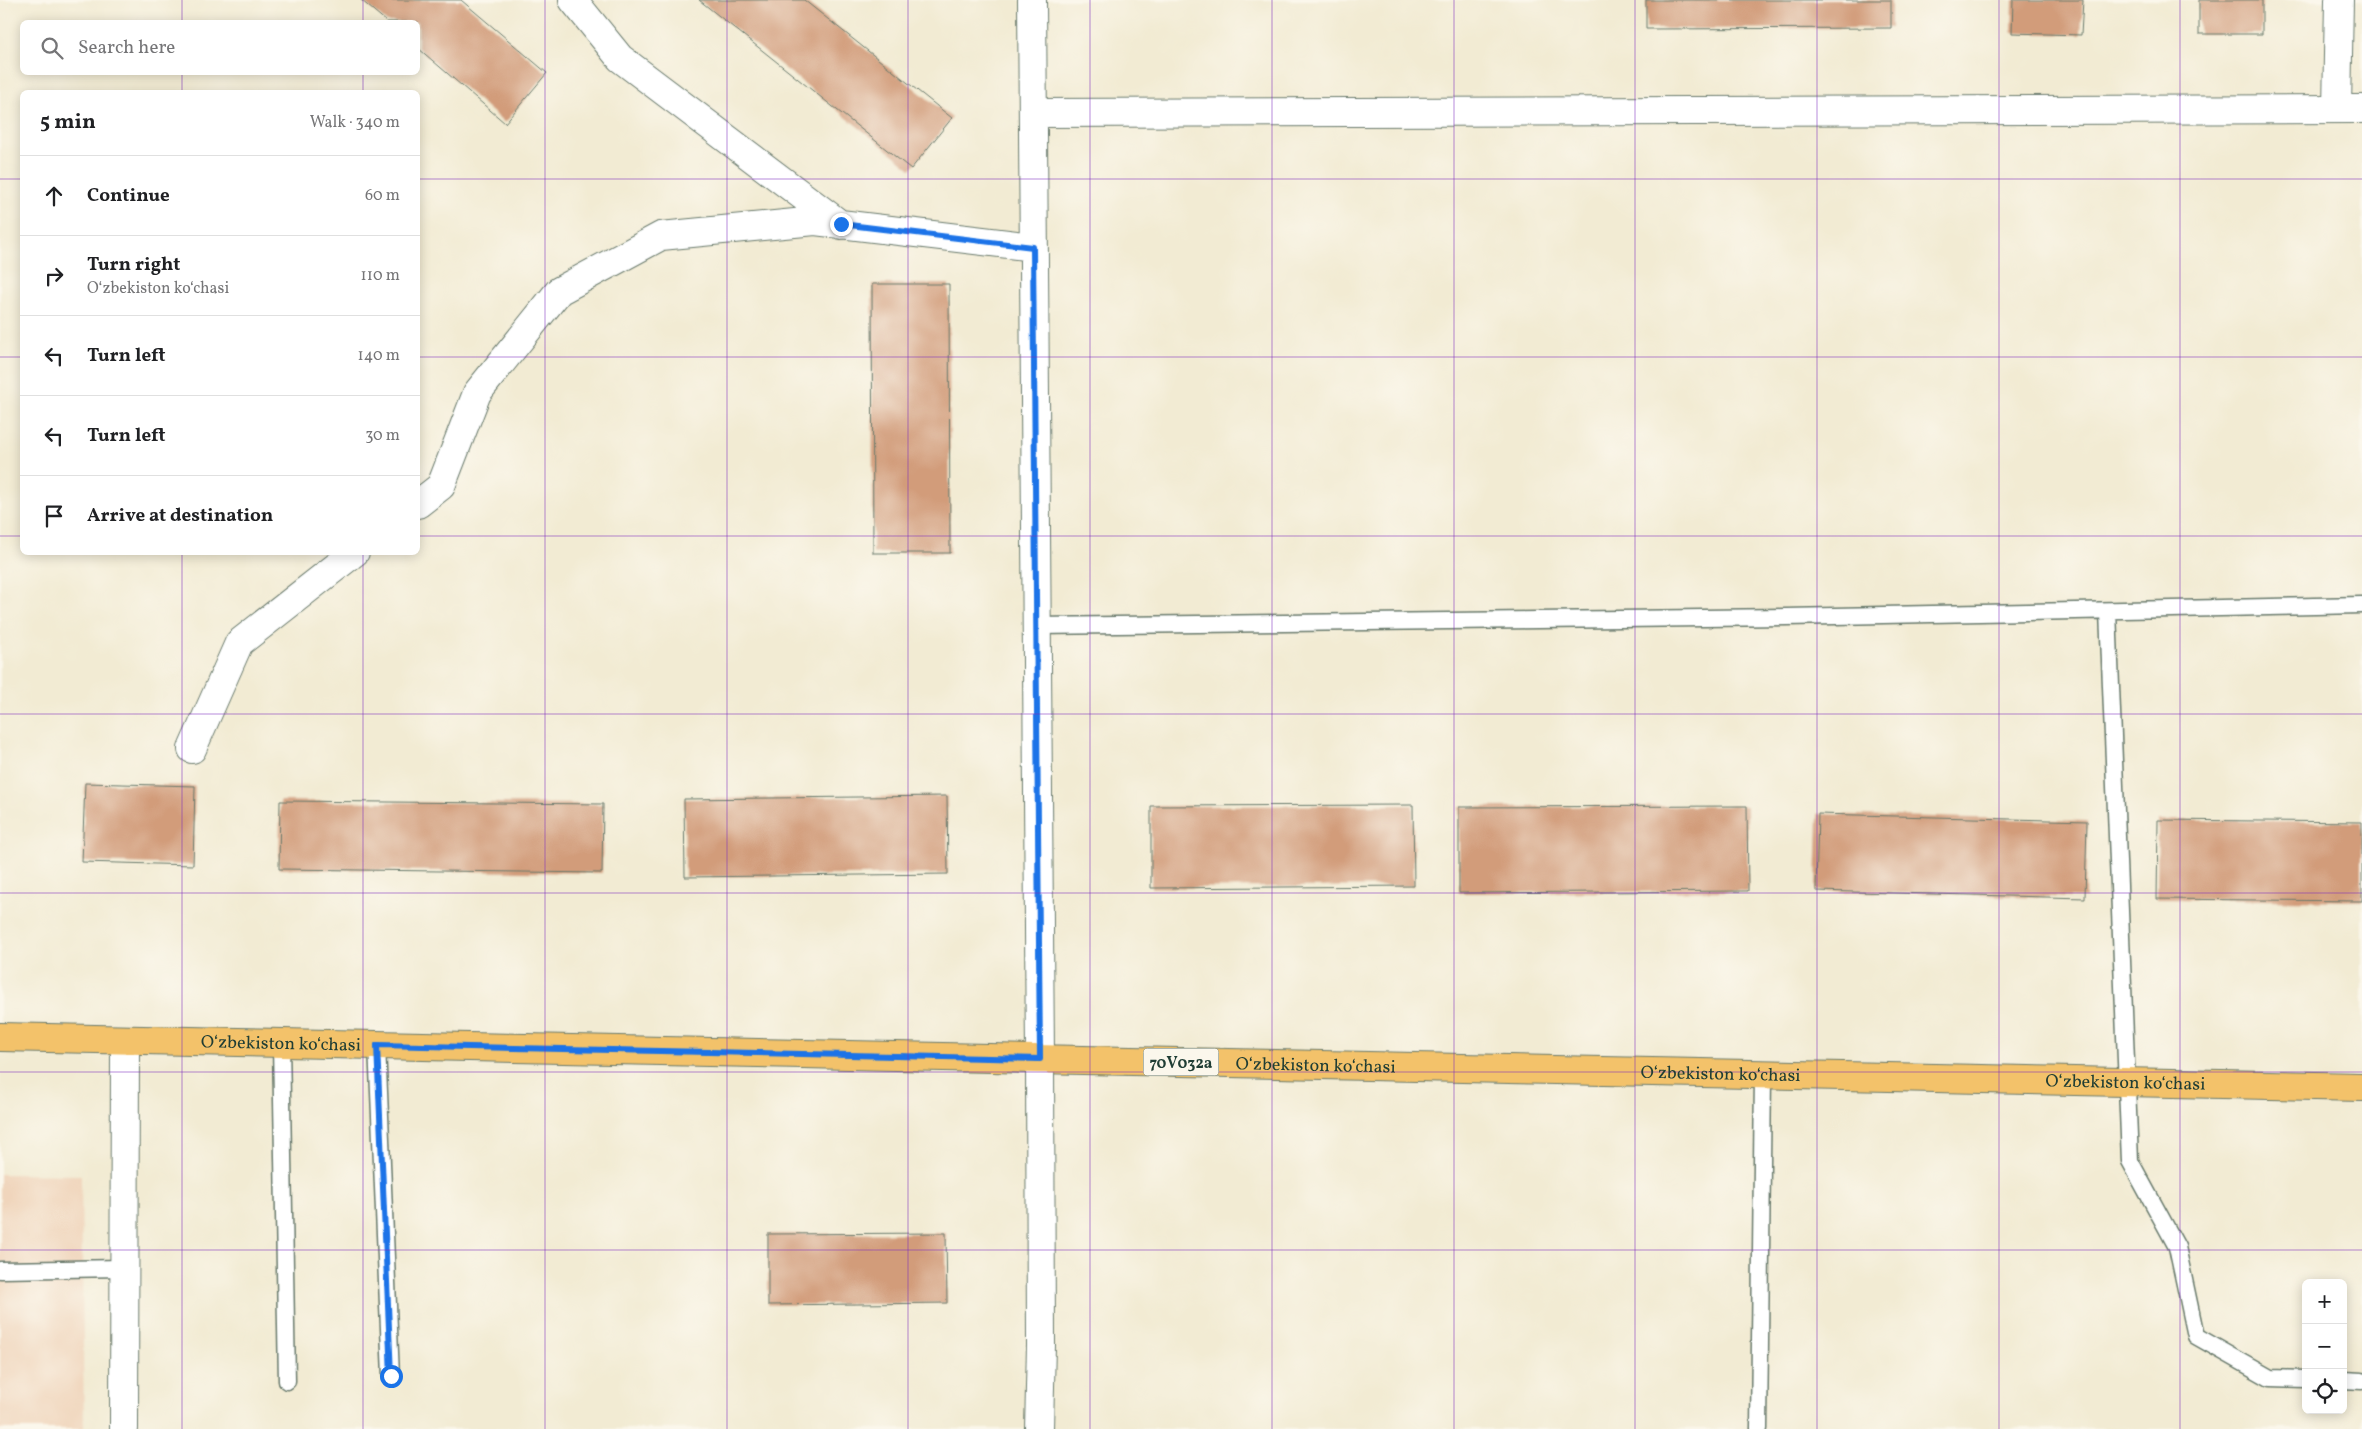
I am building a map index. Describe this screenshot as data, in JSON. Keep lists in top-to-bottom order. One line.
{"streets":{"main road":["O‘zbekiston ko‘chasi","70V032a"]},"page":{"search":"Search here","heading":["5 min","Walk · 340 m"],"list":[["Continue","60 m"],["Turn right","O‘zbekiston ko‘chasi","110 m"],["Turn left","140 m"],["Turn left","30 m"],"Arrive at destination"],"map_buttons":["+","−"]}}
